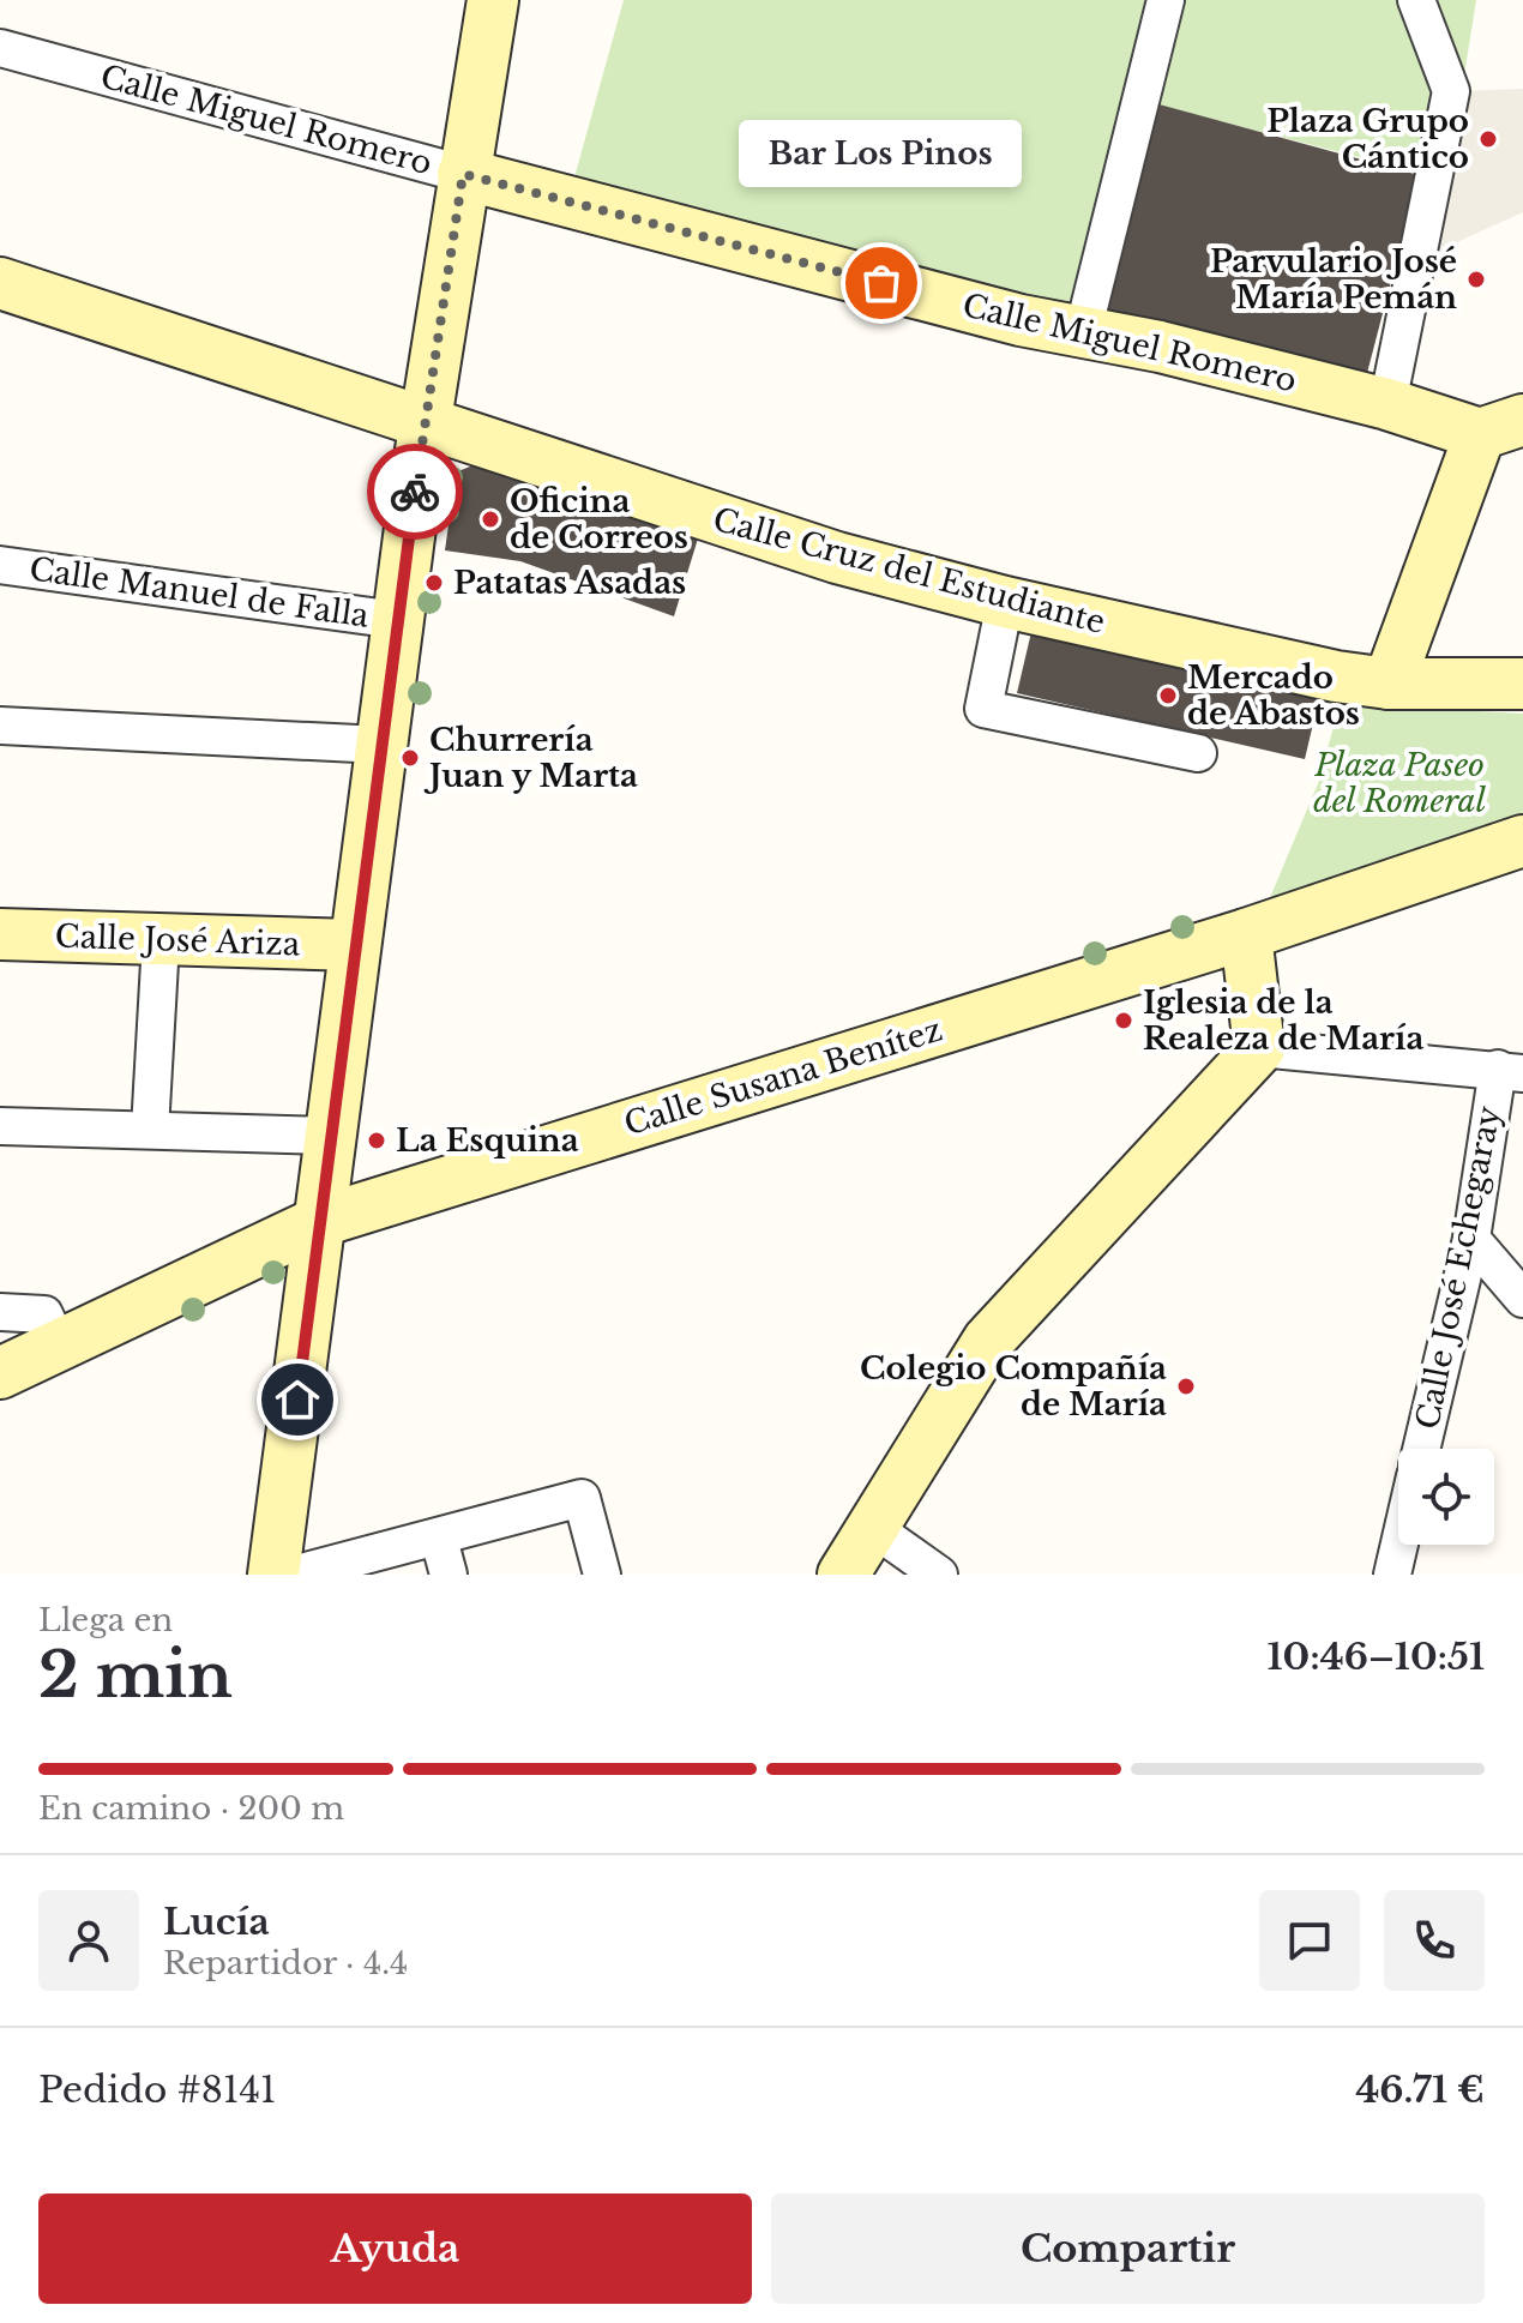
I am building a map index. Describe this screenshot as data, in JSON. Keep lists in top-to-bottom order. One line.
{"streets":{"street":["Calle Miguel Romero","Calle Cruz del Estudiante","Calle Manuel de Falla","Calle José Ariza","Calle Susana Benítez","Calle José Echegaray"]},"parks":["Plaza Paseo del Romeral"],"places":["Plaza Grupo Cántico","Parvulario José María Pemán","Bar Los Pinos","Oficina de Correos","Patatas Asadas","Mercado de Abastos","Churrería Juan y Marta","Iglesia de la Realeza de María","La Esquina","Colegio Compañía de María"],"page":{"bubble":"Bar Los Pinos","heading":["2 min","Llega en","10:46–10:51"],"panel":["Lucía","Repartidor · 4.4","Pedido #8141","46.71 €"],"bar":"En camino · 200 m","buttons":["Ayuda","Compartir"]}}
